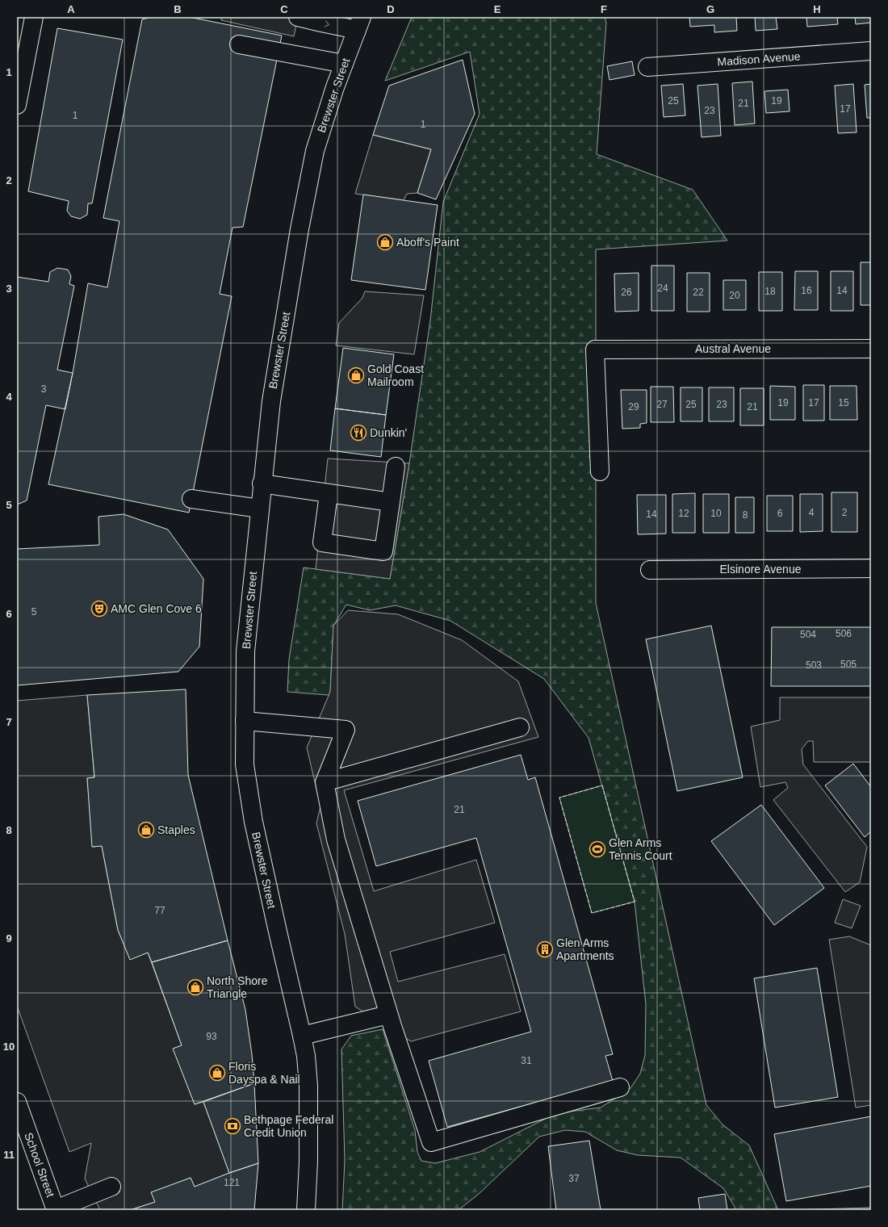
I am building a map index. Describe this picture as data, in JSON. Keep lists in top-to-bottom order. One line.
{"streets":{"main road":["Madison Avenue","Brewster Street","Austral Avenue","Elsinore Avenue","School Street"]},"places":{"shop":["Aboff's Paint","Gold Coast Mailroom","Staples","North Shore Triangle","Floris Dayspa & Nail"],"restaurant":["Dunkin'"],"theatre":["AMC Glen Cove 6"],"sports":["Glen Arms Tennis Court"],"building":["Glen Arms Apartments"],"bank":["Bethpage Federal Credit Union"]},"house_numbers":["25","19","21","17","23","1","1","24","16","14","18","26","22","20","3","19","17","15","27","25","23","29","21","4","2","12","10","6","14","8","5","506","504","505","503","21","77","93","31","37","121"],"grid":{"columns":["A","B","C","D","E","F","G","H"],"rows":["1","2","3","4","5","6","7","8","9","10","11"]}}
